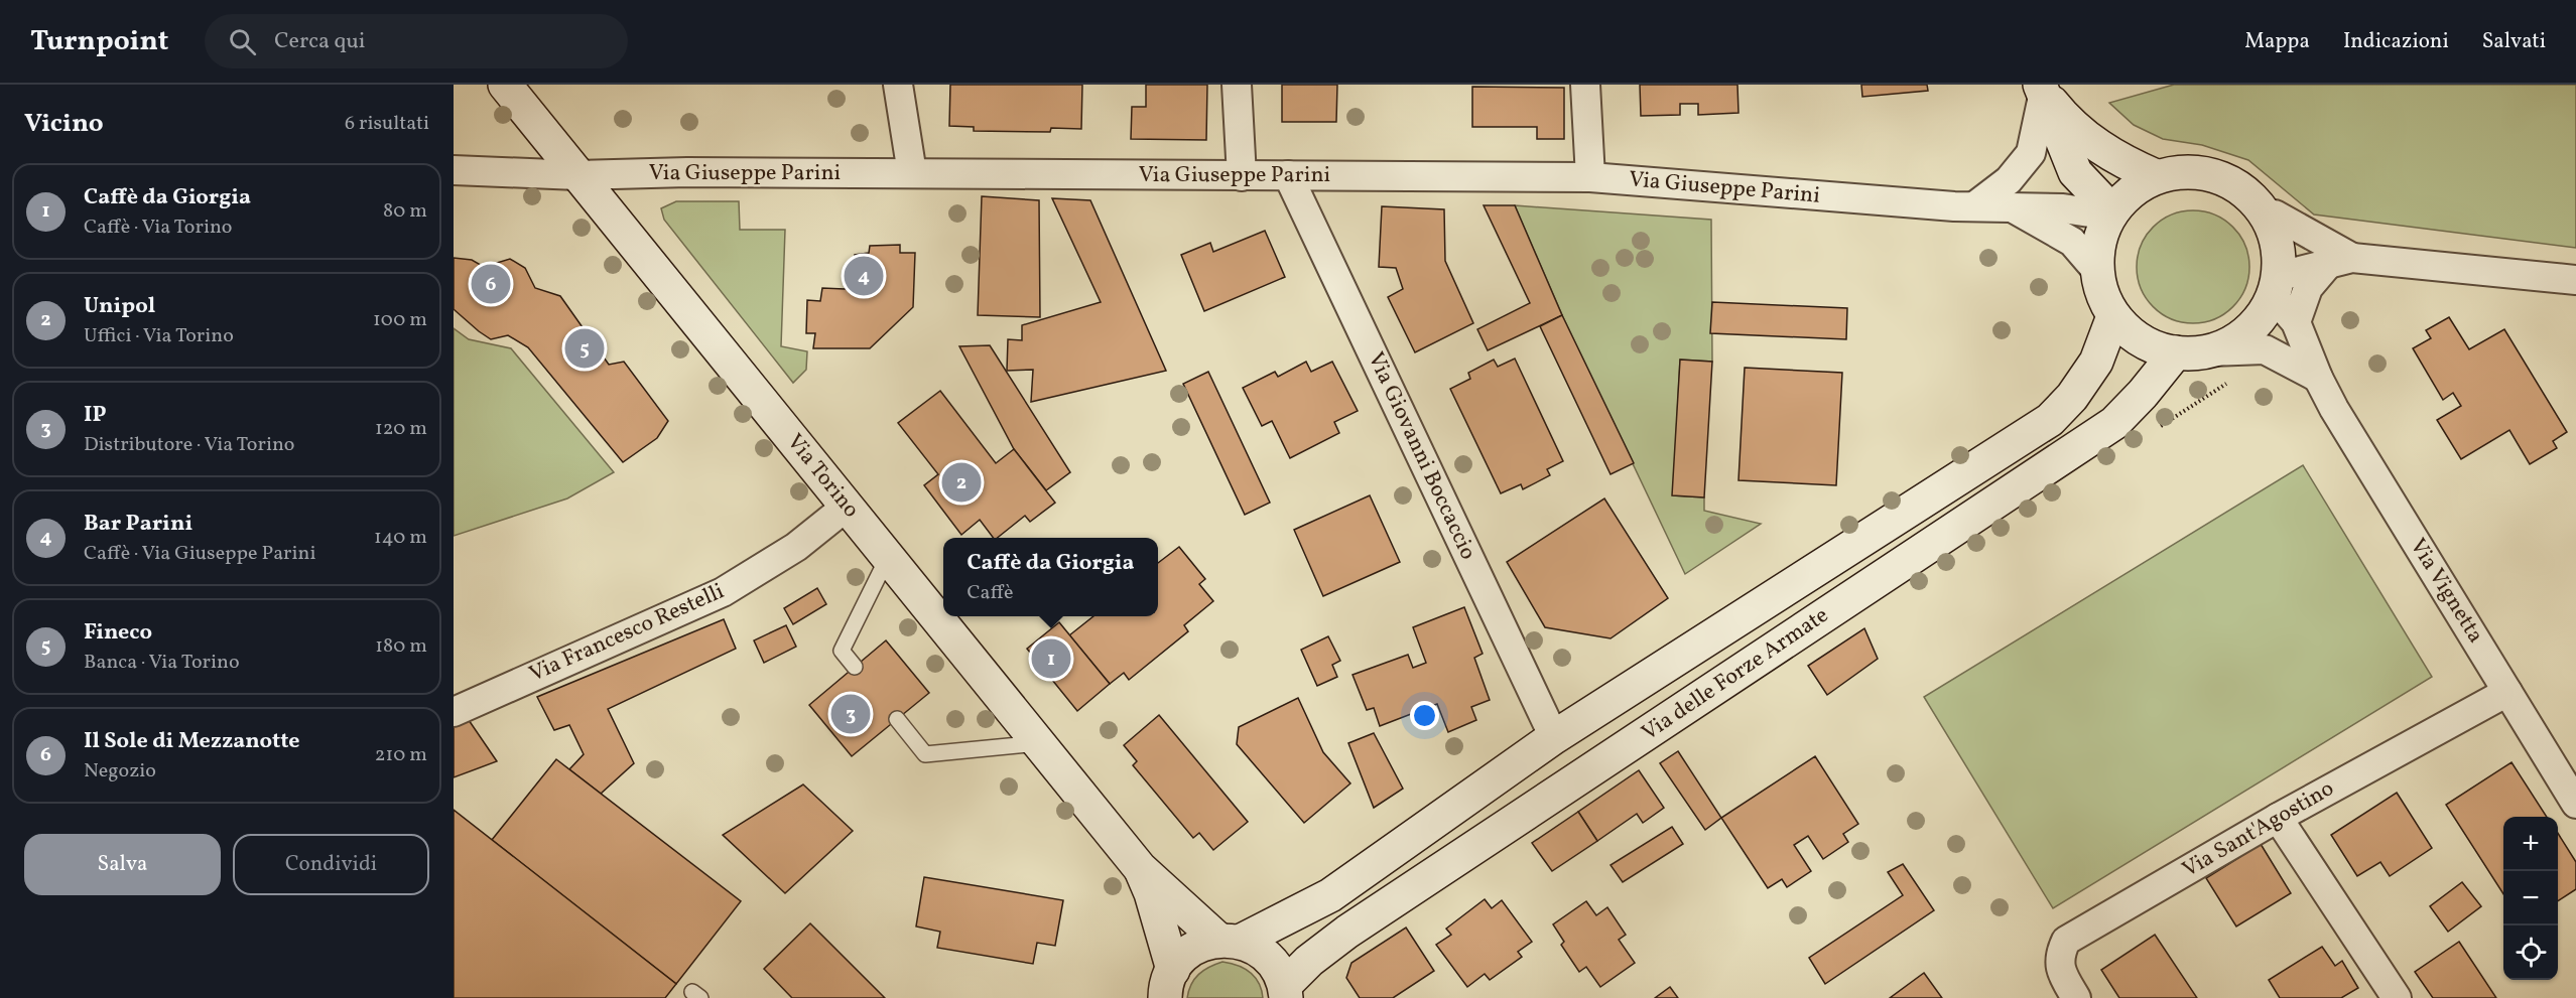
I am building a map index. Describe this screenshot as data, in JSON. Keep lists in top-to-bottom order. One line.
{"streets":{"street":["Via Giuseppe Parini","Via Giovanni Boccaccio","Via Torino","Via Vignetta","Via Francesco Restelli","Via delle Forze Armate","Via Sant'Agostino"]},"crossings":[["Via Giuseppe Parini","Via Giovanni Boccaccio"],["Via Giuseppe Parini","Via Torino"],["Via Giuseppe Parini","Via Vignetta"],["Via Giuseppe Parini","Via delle Forze Armate"],["Via Giovanni Boccaccio","Via delle Forze Armate"],["Via Torino","Via Francesco Restelli"],["Via Torino","Via delle Forze Armate"],["Via Vignetta","Via delle Forze Armate"],["Via Vignetta","Via Sant'Agostino"]],"page":{"header":"Turnpoint","search":"Cerca qui","nav":["Mappa","Indicazioni","Salvati"],"heading":["Vicino","6 risultati"],"list":[{"mark":"1","name":"Caffè da Giorgia","note":"Caffè · Via Torino","value":"80 m"},{"mark":"2","name":"Unipol","note":"Uffici · Via Torino","value":"100 m"},{"mark":"3","name":"IP","note":"Distributore · Via Torino","value":"120 m"},{"mark":"4","name":"Bar Parini","note":"Caffè · Via Giuseppe Parini","value":"140 m"},{"mark":"5","name":"Fineco","note":"Banca · Via Torino","value":"180 m"},{"mark":"6","name":"Il Sole di Mezzanotte","note":"Negozio","value":"210 m"}],"pins":["4","6","5","2","1","3"],"popup":["Caffè da Giorgia","Caffè"],"buttons":["Salva","Condividi"],"map_buttons":["+","−"]}}
